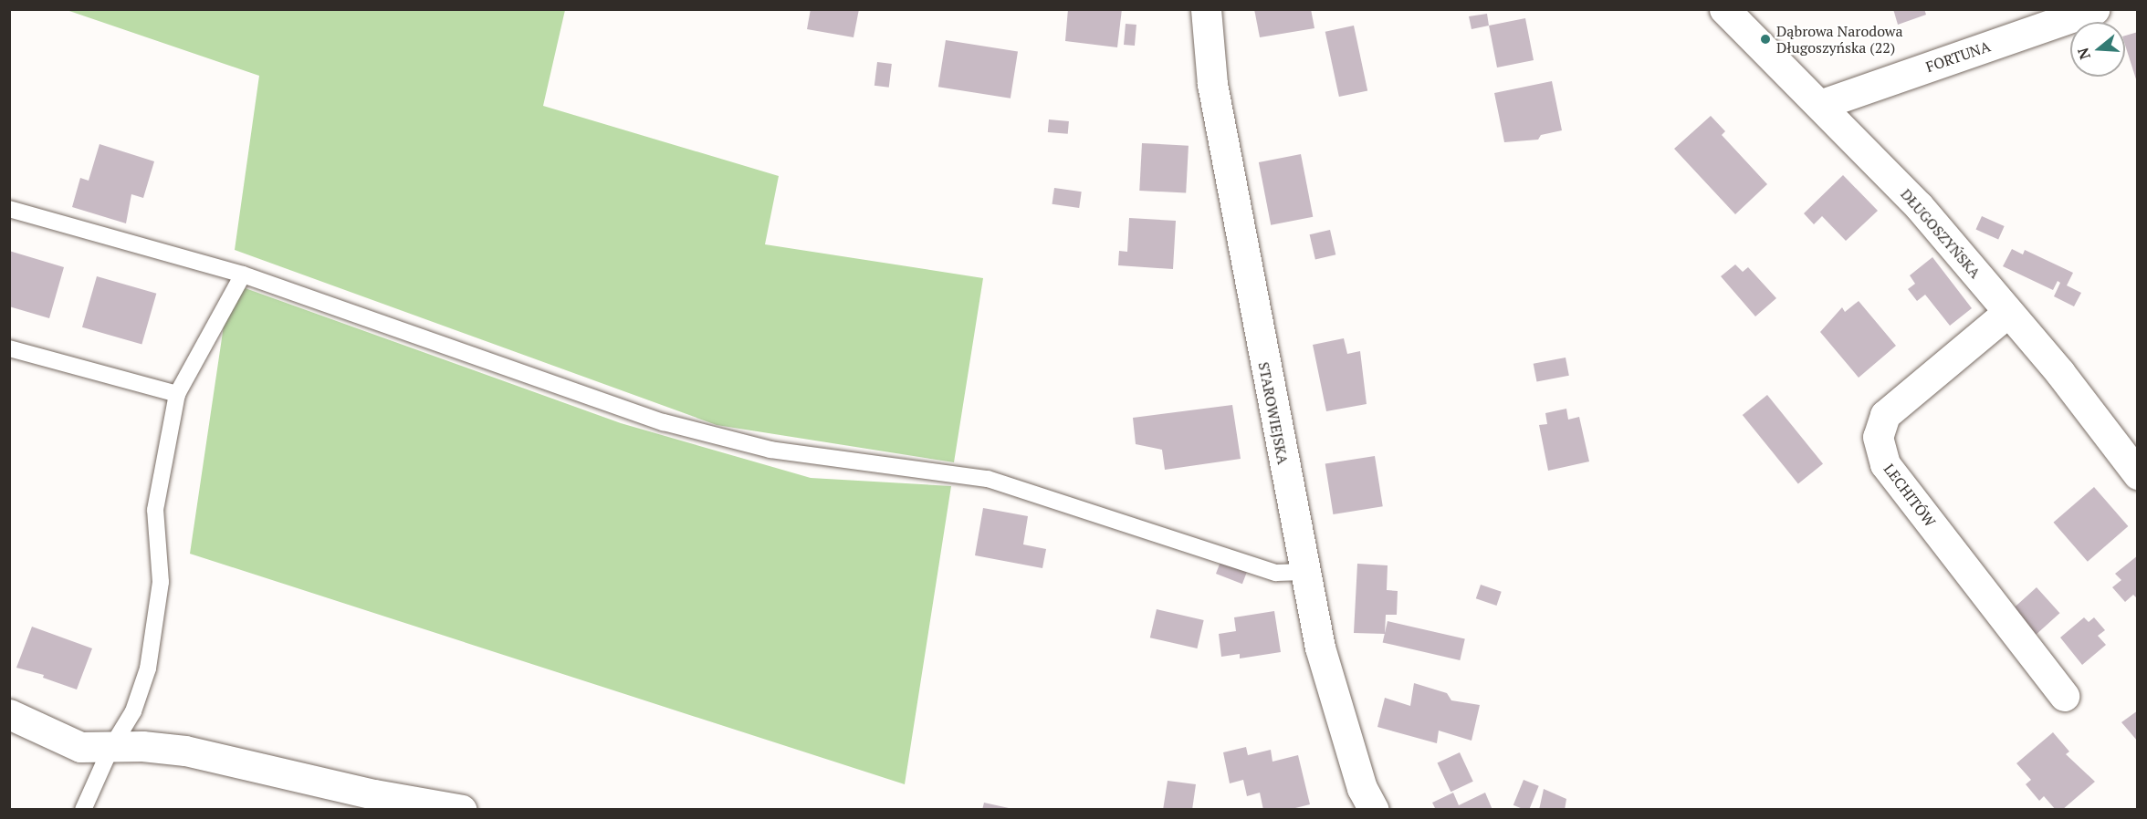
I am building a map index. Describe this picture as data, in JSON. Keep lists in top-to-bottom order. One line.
{"streets":{"street":["FORTUNA","DŁUGOSZYŃSKA","STAROWIEJSKA","LECHITÓW"]},"crossings":[["FORTUNA","DŁUGOSZYŃSKA"],["DŁUGOSZYŃSKA","LECHITÓW"]],"places":["Dąbrowa Narodowa Długoszyńska (22)"],"north":"left"}
